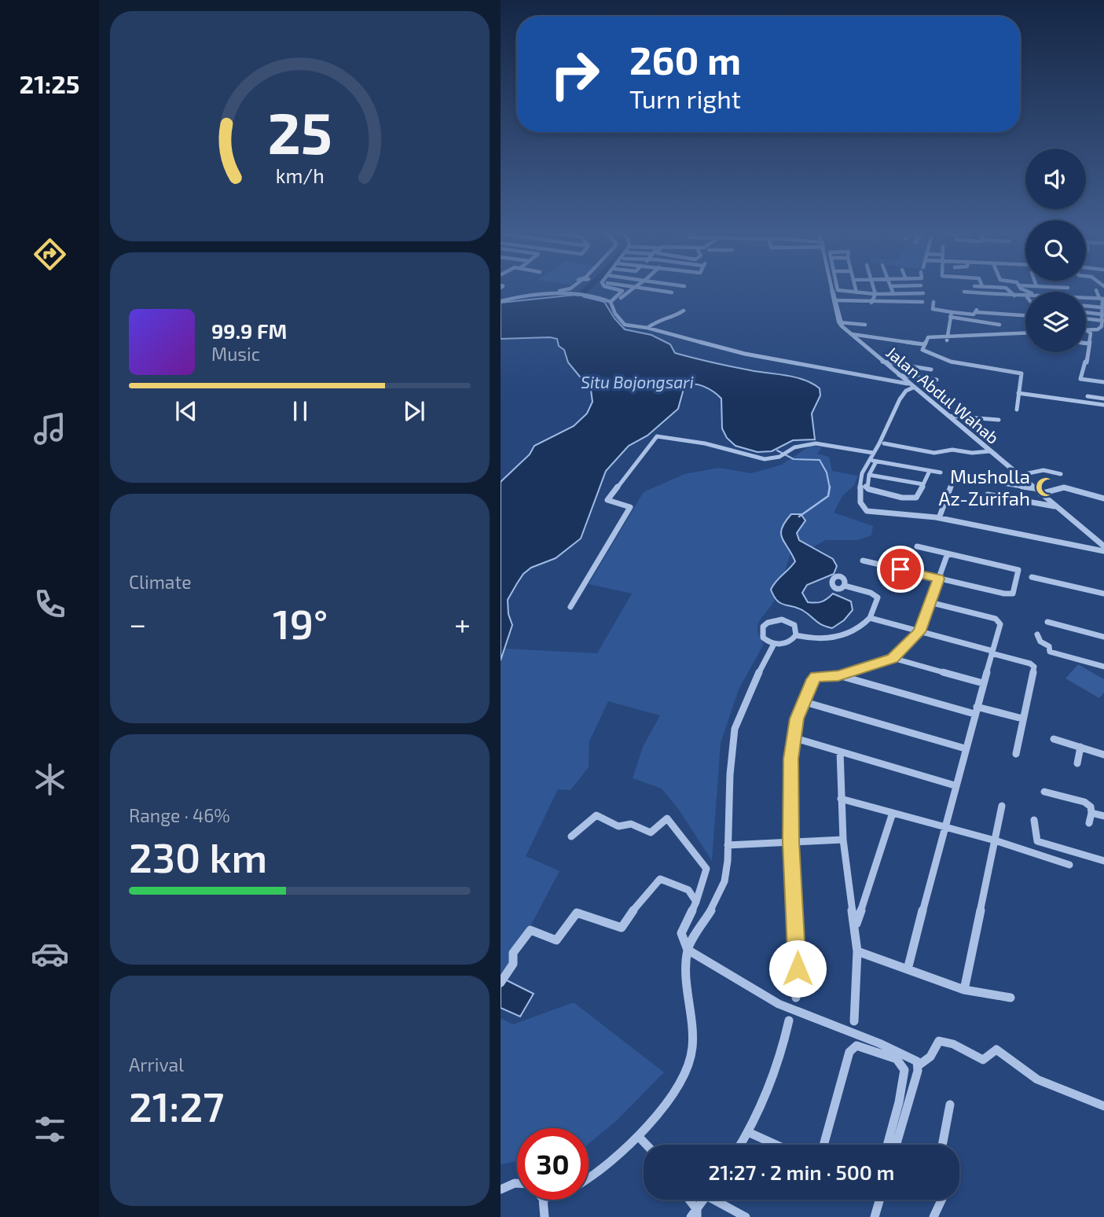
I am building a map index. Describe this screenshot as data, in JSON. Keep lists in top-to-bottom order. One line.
{"streets":{"street":["Jalan Abdul Wahab"]},"water":["Situ Bojongsari"],"places":{"mosque":["Musholla Az-Zurifah"]},"page":{"tabs":"21:25","turn":["260 m","Turn right"],"song":["99.9 FM","Music"],"tile":["Climate",["Range · 46%","230 km"],["Arrival","21:27"]],"heat":["−","19°","+"],"limit":"30","trip":"21:27 · 2 min · 500 m","gauge":["25","km/h"]}}
